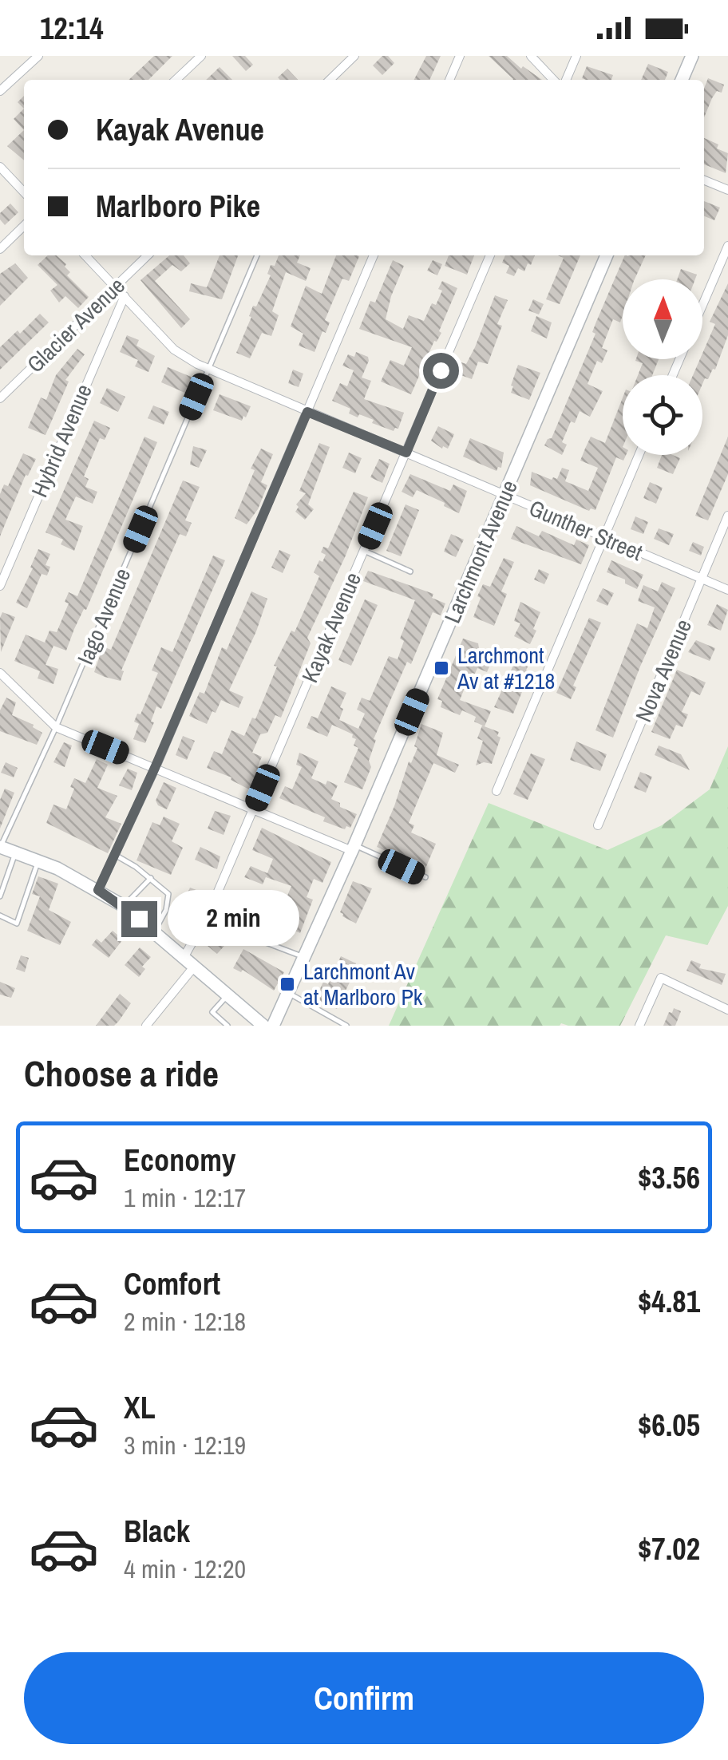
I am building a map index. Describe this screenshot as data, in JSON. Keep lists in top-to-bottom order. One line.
{"streets":{"street":["Glacier Avenue","Hybrid Avenue","Gunther Street","Larchmont Avenue","Kayak Avenue","Nova Avenue"],"lane":["Iago Avenue"]},"crossings":[["Glacier Avenue","Gunther Street"],["Hybrid Avenue","Gunther Street"],["Gunther Street","Larchmont Avenue"],["Gunther Street","Iago Avenue"],["Gunther Street","Kayak Avenue"],["Gunther Street","Nova Avenue"]],"places":{"transit":["Larchmont Av at #1218","Larchmont Av at Marlboro Pk"]},"north":"top","page":{"status":"12:14","banner":["Kayak Avenue","Marlboro Pike"],"bubble":"2 min","heading":"Choose a ride","list":[{"name":"Economy","note":"1 min · 12:17","value":"$3.56"},{"name":"Comfort","note":"2 min · 12:18","value":"$4.81"},{"name":"XL","note":"3 min · 12:19","value":"$6.05"},{"name":"Black","note":"4 min · 12:20","value":"$7.02"}],"buttons":"Confirm"}}
